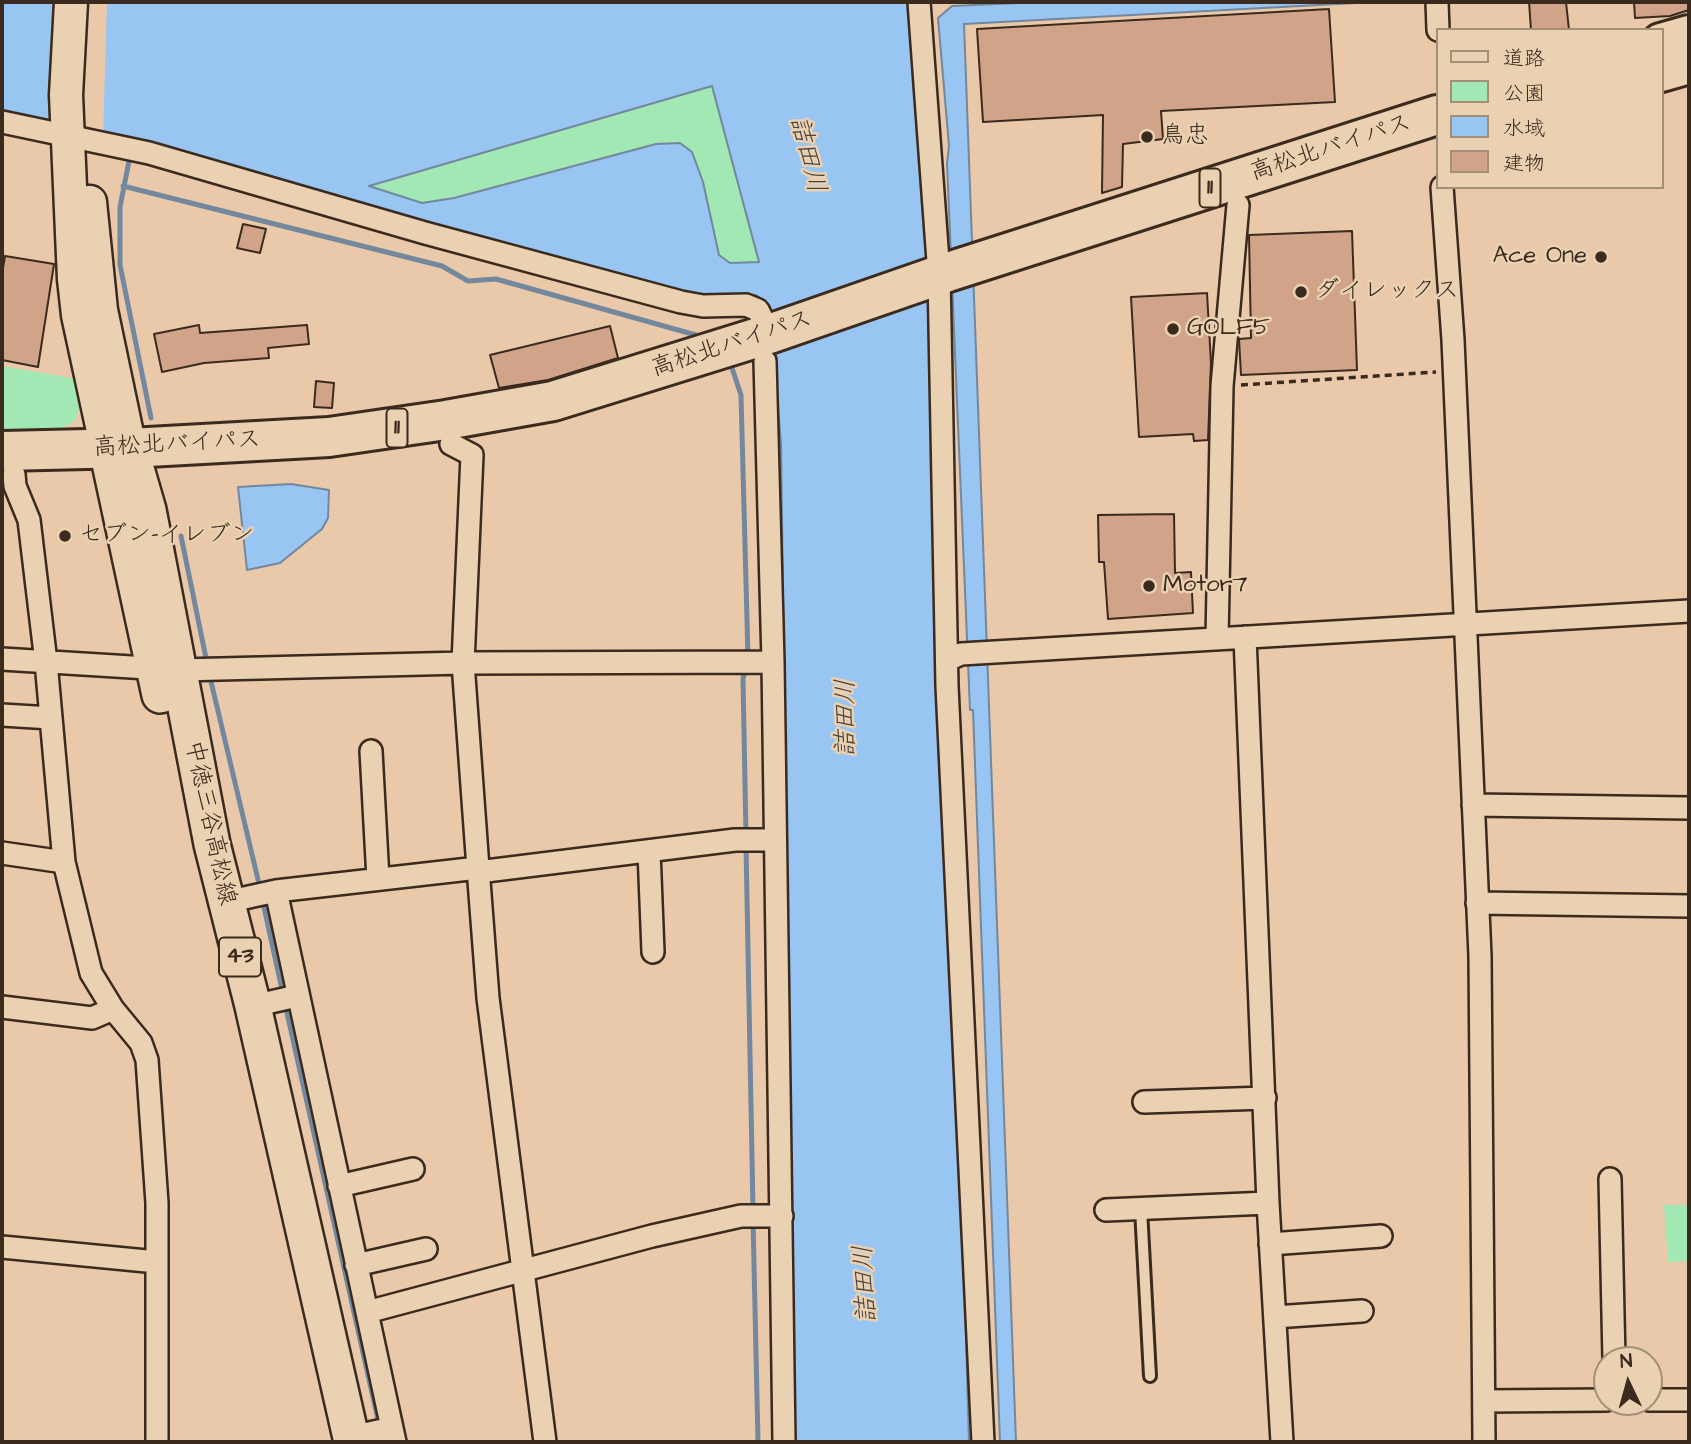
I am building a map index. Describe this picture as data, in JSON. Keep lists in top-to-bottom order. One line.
{"streets":{"highway":["高松北バイパス","11"],"main road":["中徳三谷高松線","43"]},"crossings":[["高松北バイパス","中徳三谷高松線"]],"water":["詰田川"],"places":["鳥忠","Ace One","ダイレックス","GOLF5","セブン-イレブン","Motor7"],"legend":["道路","公園","水域","建物"],"north":"top"}
